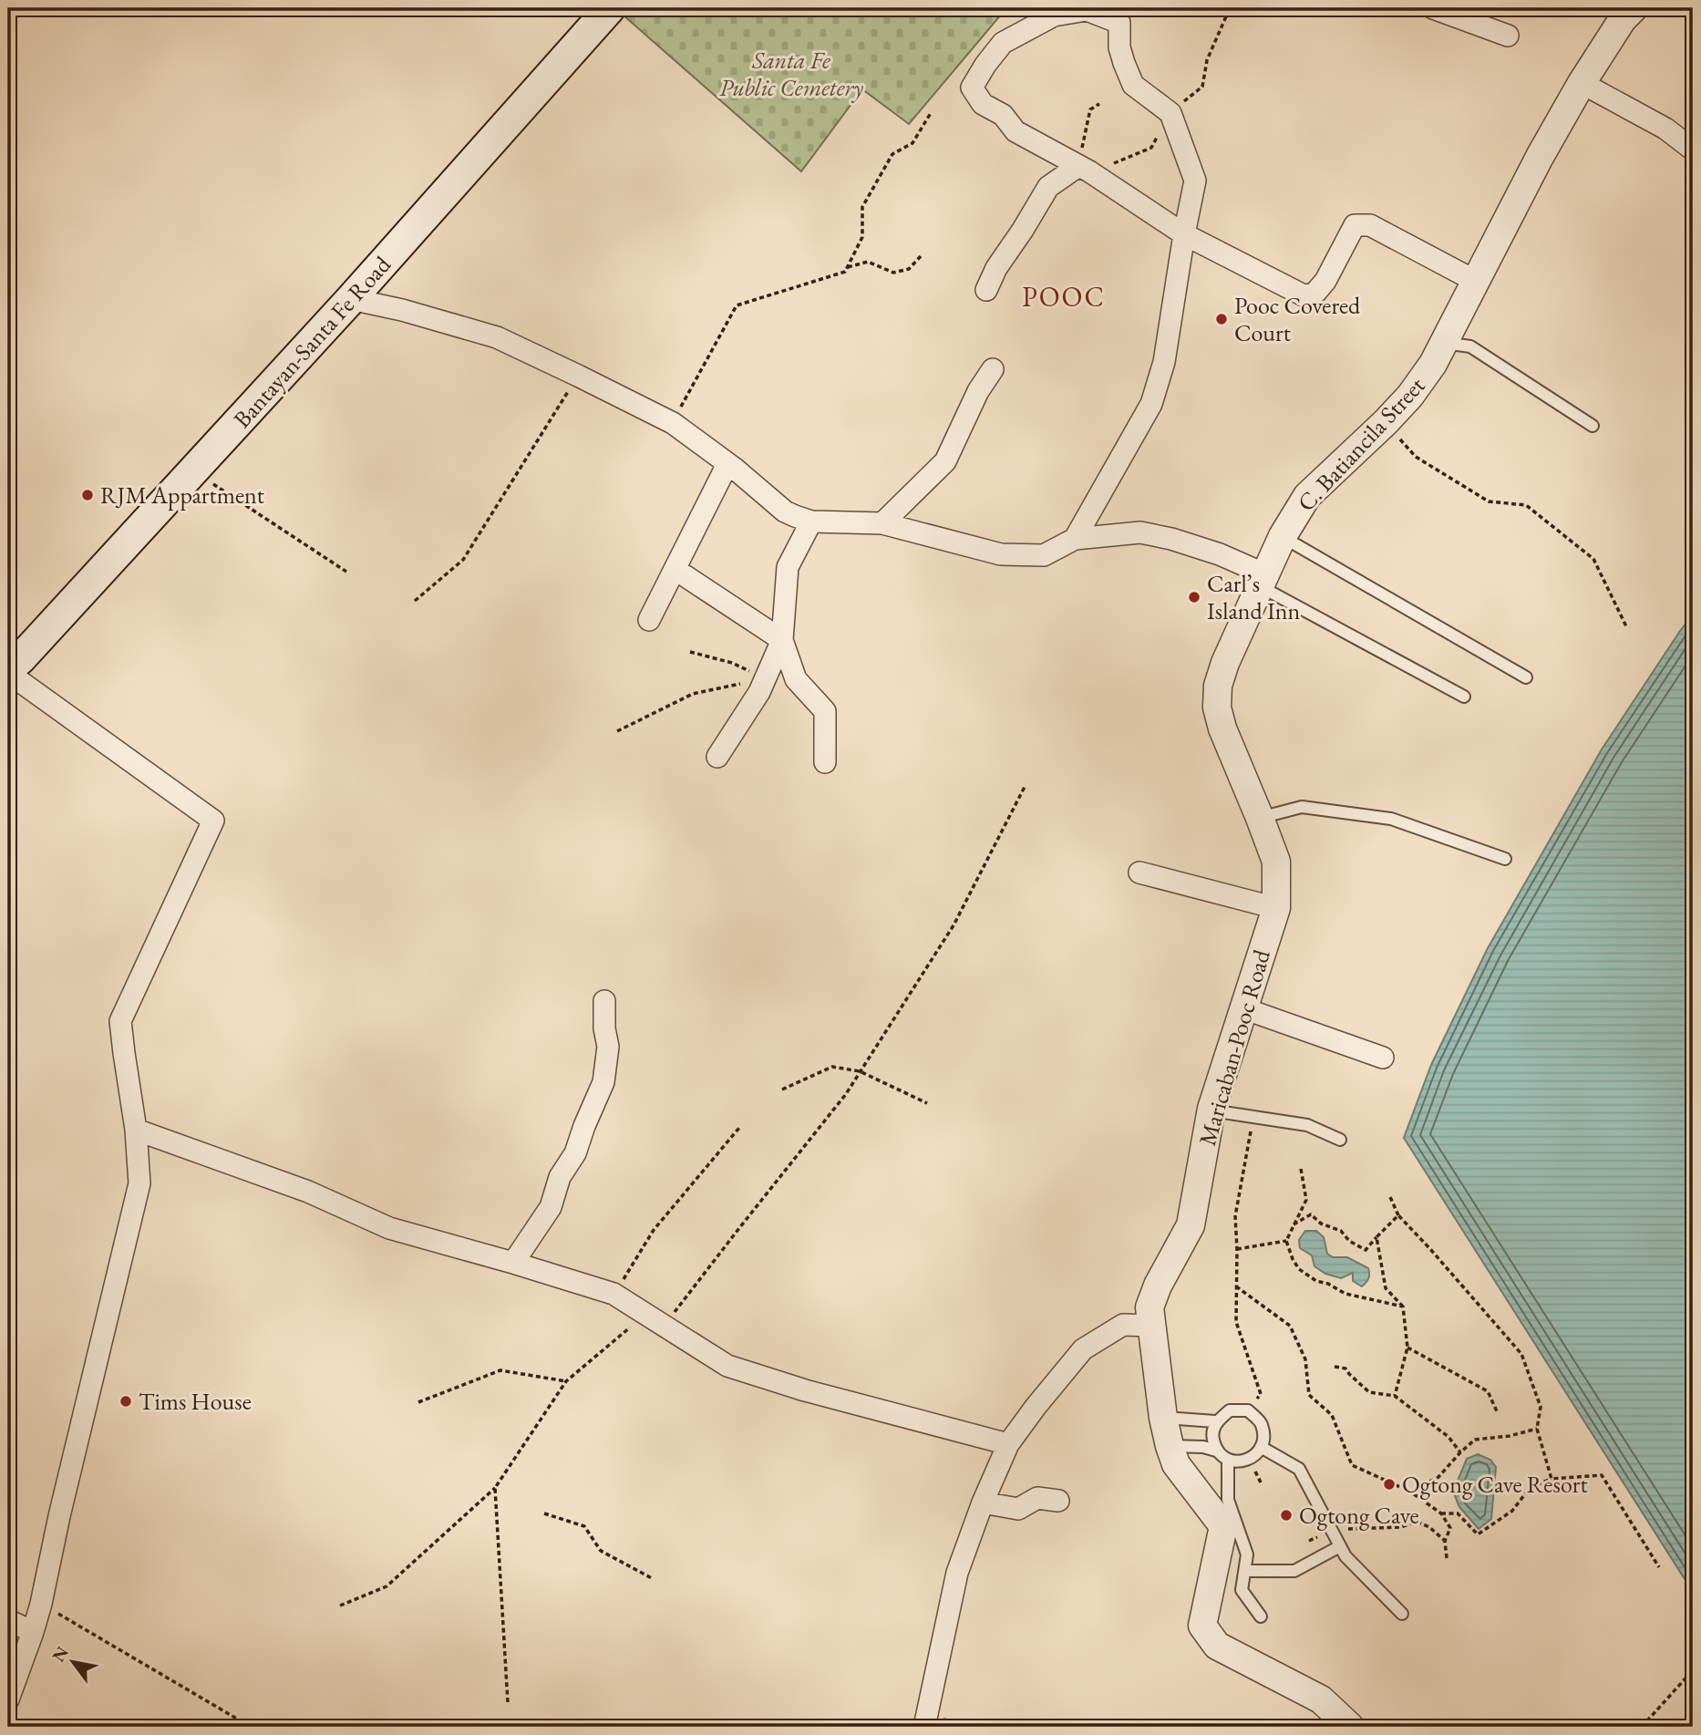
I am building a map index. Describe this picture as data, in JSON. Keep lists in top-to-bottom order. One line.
{"streets":{"main road":["Bantayan-Santa Fe Road"],"street":["C. Batiancila Street","Maricaban-Pooc Road"]},"crossings":[["C. Batiancila Street","Maricaban-Pooc Road"]],"districts":["POOC"],"parks":["Santa Fe Public Cemetery"],"places":["Pooc Covered Court","RJM Appartment","Carl’s Island Inn","Tims House","Ogtong Cave Resort","Ogtong Cave"],"north":"top left"}
